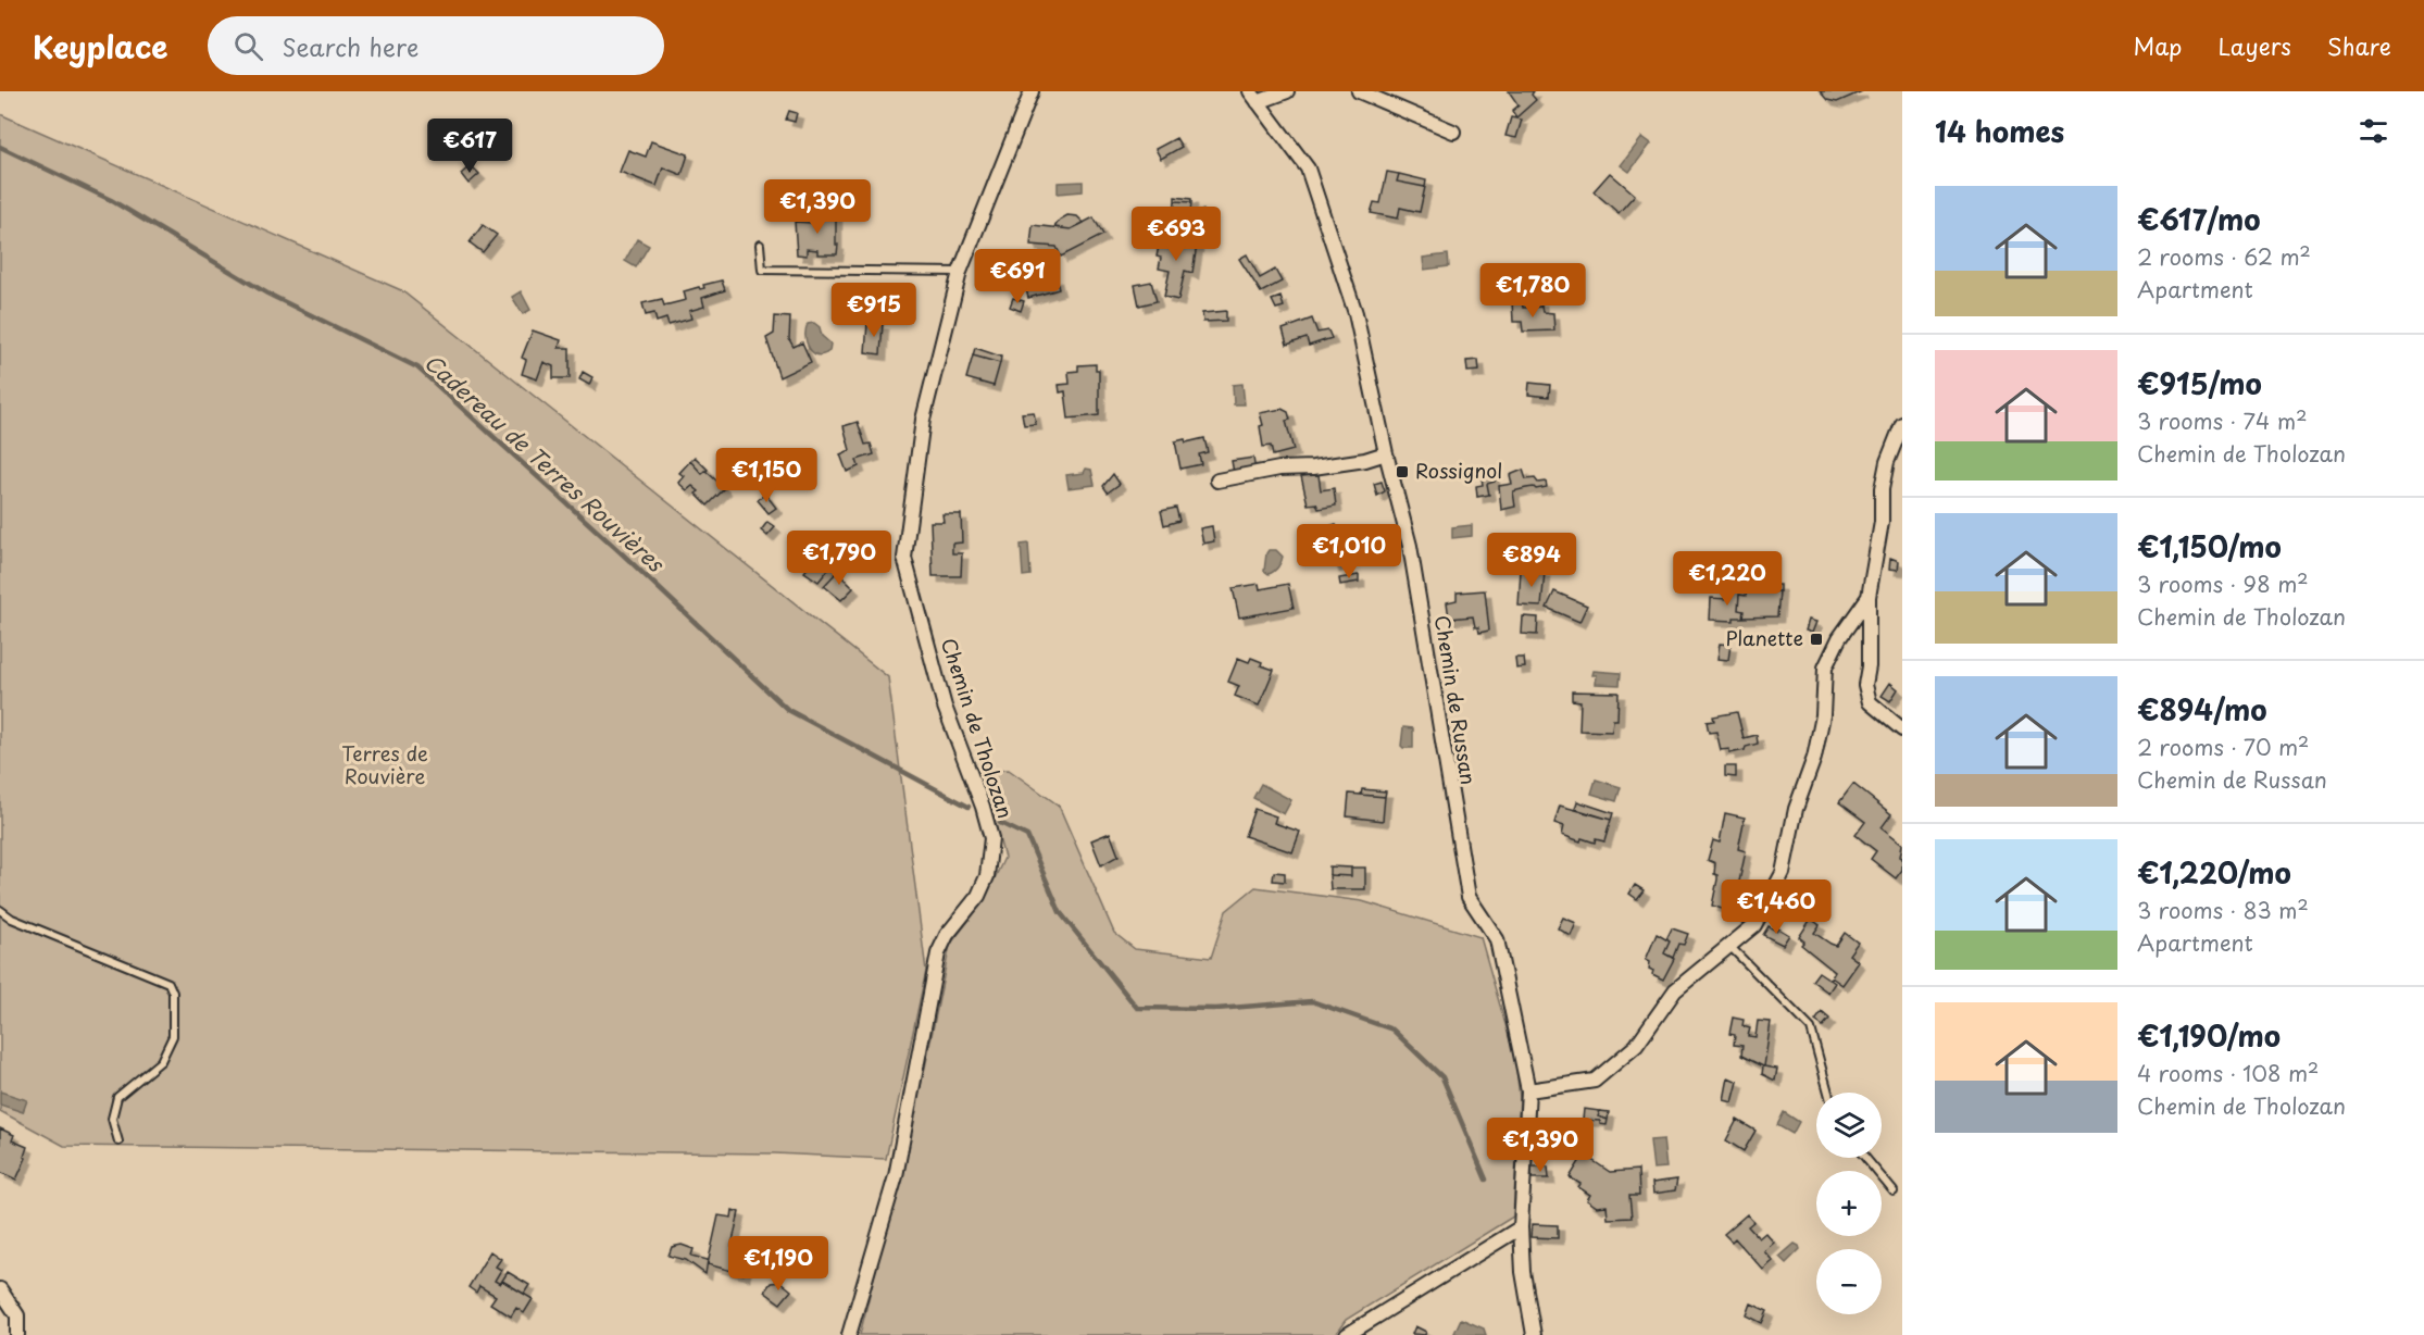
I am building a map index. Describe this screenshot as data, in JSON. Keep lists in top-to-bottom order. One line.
{"streets":{"street":["Chemin de Russan","Chemin de Tholozan"]},"water":["Cadereau de Terres Rouvières"],"parks":["Terres de Rouvière"],"places":{"transit":["Rossignol","Planette"]},"page":{"header":"Keyplace","search":"Search here","nav":["Map","Layers","Share"],"heading":"14 homes","price":["€617","€1,390","€693","€691","€1,780","€915","€1,150","€1,010","€1,790","€894","€1,220","€1,460","€1,390","€1,190"],"list":[{"name":"€617/mo","note":"2 rooms · 62 m² · Apartment"},{"name":"€915/mo","note":"3 rooms · 74 m² · Chemin de Tholozan"},{"name":"€1,150/mo","note":"3 rooms · 98 m² · Chemin de Tholozan"},{"name":"€894/mo","note":"2 rooms · 70 m² · Chemin de Russan"},{"name":"€1,220/mo","note":"3 rooms · 83 m² · Apartment"},{"name":"€1,190/mo","note":"4 rooms · 108 m² · Chemin de Tholozan"}],"map_buttons":["+","−"]}}
